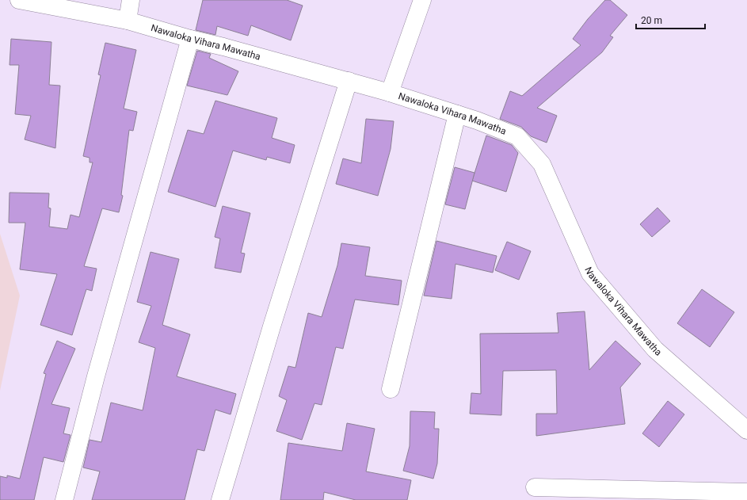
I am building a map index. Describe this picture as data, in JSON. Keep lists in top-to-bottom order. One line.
{"streets":{"street":["Nawaloka Vihara Mawatha"]},"scale_bar":"20 m"}
